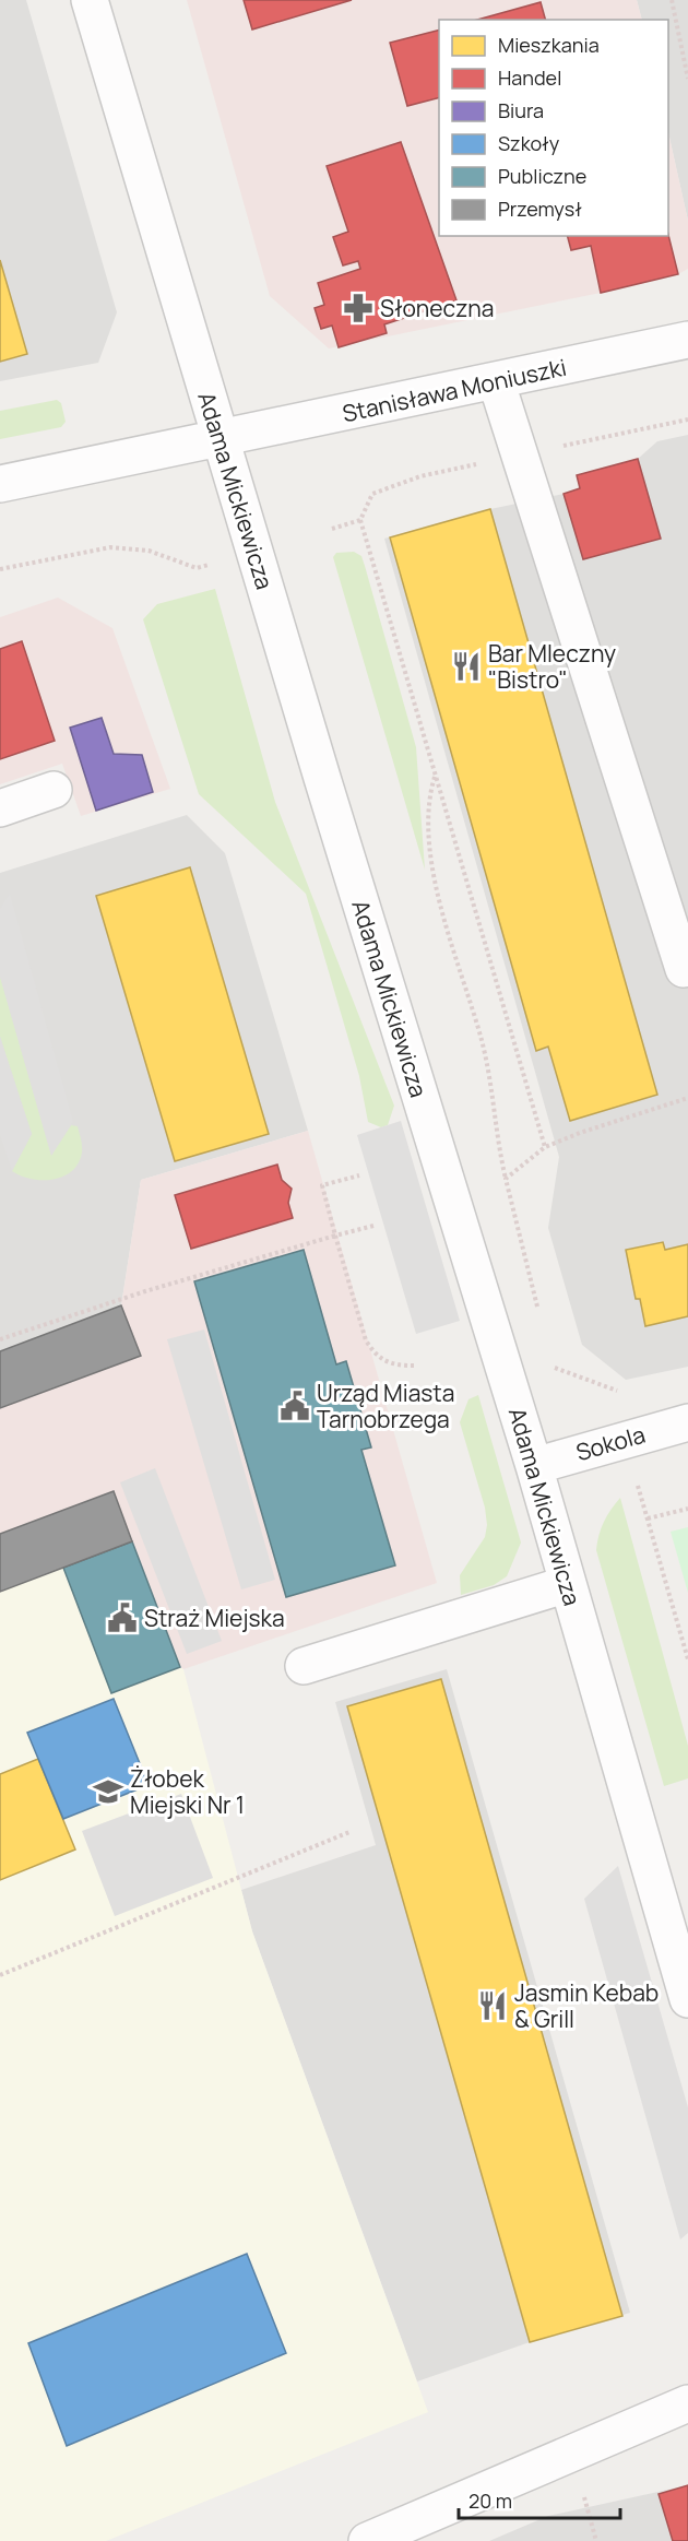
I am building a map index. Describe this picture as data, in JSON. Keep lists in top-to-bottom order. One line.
{"streets":{"street":["Stanisława Moniuszki","Adama Mickiewicza","Sokola"]},"crossings":[["Stanisława Moniuszki","Adama Mickiewicza"],["Adama Mickiewicza","Sokola"]],"places":{"pharmacy":["Słoneczna"],"restaurant":["Bar Mleczny \"Bistro\"","Jasmin Kebab & Grill"],"public building":["Urząd Miasta Tarnobrzega","Straż Miejska"],"school or university":["Żłobek Miejski Nr 1"]},"legend":["Mieszkania","Handel","Biura","Szkoły","Publiczne","Przemysł"],"scale_bar":"20 m"}
